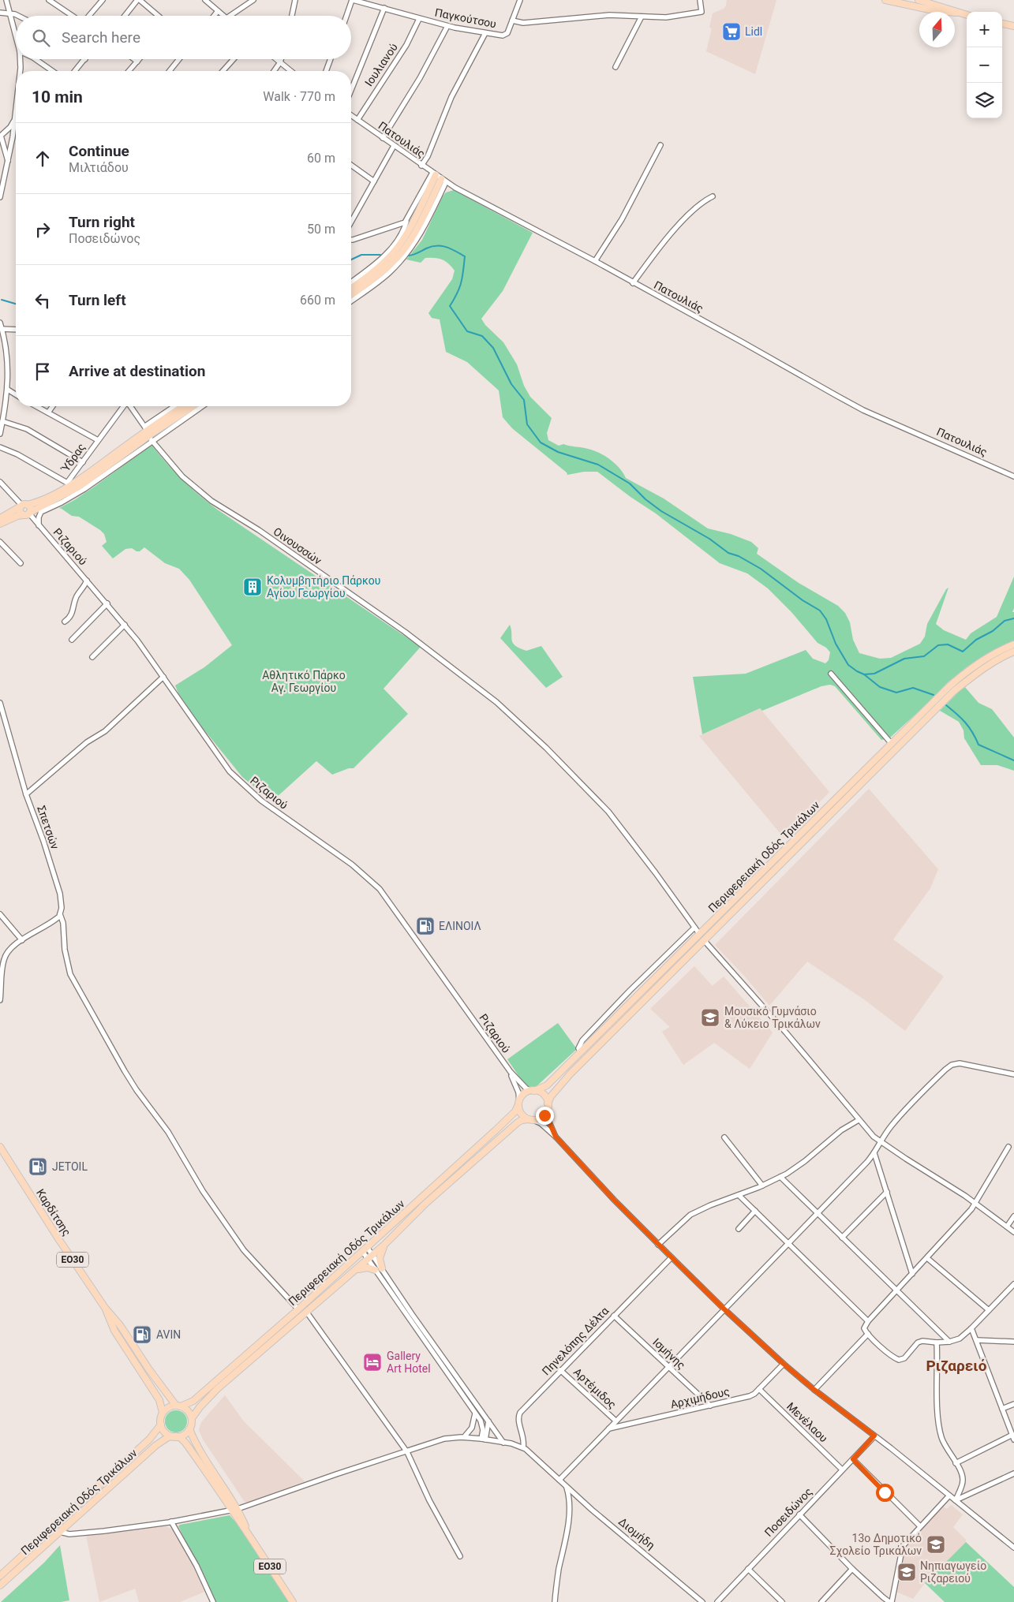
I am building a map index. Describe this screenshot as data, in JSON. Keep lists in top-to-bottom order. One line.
{"streets":{"main road":["Περιφερειακή Οδός Τρικάλων","Καρδίτσης","ΕΟ30"],"street":["Παγκούτσου","Ιουλιανού","Πατουλιάς","Ύδρας","Οινουσσών","Ριζαριού","Σπετσών","Πηνελόπης Δέλτα","Ισμήνης","Αρτέμιδος","Αρχιμήδους","Μενέλαου","Ποσειδώνος","Διομήδη"]},"crossings":[["Παγκούτσου","Ιουλιανού"],["Ιουλιανού","Πατουλιάς"],["Οινουσσών","Περιφερειακή Οδός Τρικάλων"],["Ριζαριού","Περιφερειακή Οδός Τρικάλων"],["Σπετσών","Περιφερειακή Οδός Τρικάλων"],["Περιφερειακή Οδός Τρικάλων","Καρδίτσης"],["Περιφερειακή Οδός Τρικάλων","ΕΟ30"],["Καρδίτσης","ΕΟ30"],["Πηνελόπης Δέλτα","Ισμήνης"],["Πηνελόπης Δέλτα","Αρτέμιδος"],["Πηνελόπης Δέλτα","Διομήδη"],["Ισμήνης","Αρχιμήδους"],["Αρχιμήδους","Μενέλαου"],["Μενέλαου","Ποσειδώνος"]],"districts":["Ριζαρειό"],"parks":["Αθλητικό Πάρκο Αγ. Γεωργίου"],"places":{"supermarket":["Lidl"],"building":["Κολυμβητήριο Πάρκου Αγίου Γεωργίου"],"fuel station":["ΕΛΙΝΟΙΛ","JETOIL","AVIN"],"school or university":["Μουσικό Γυμνάσιο & Λύκειο Τρικάλων","13ο Δημοτικό Σχολείο Τρικάλων","Νηπιαγωγείο Ριζαρειού"],"hotel":["Gallery Art Hotel"]},"north":"top","page":{"map_buttons":["+","−"],"search":"Search here","heading":["10 min","Walk · 770 m"],"list":[["Continue","Μιλτιάδου","60 m"],["Turn right","Ποσειδώνος","50 m"],["Turn left","660 m"],"Arrive at destination"]}}
